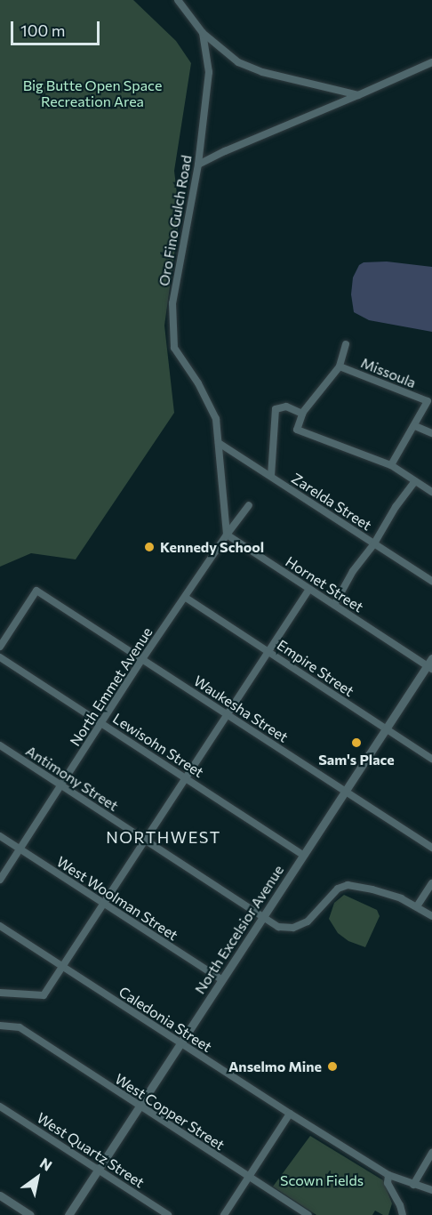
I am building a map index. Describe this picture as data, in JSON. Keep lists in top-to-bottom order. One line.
{"streets":{"street":["Oro Fino Gulch Road","Missoula","Zarelda Street","Hornet Street","Empire Street","North Emmet Avenue","Waukesha Street","Lewisohn Street","Antimony Street","West Woolman Street","North Excelsior Avenue","Caledonia Street","West Copper Street","West Quartz Street"]},"crossings":[["Oro Fino Gulch Road","Zarelda Street"],["Hornet Street","North Emmet Avenue"],["Hornet Street","North Excelsior Avenue"],["Empire Street","North Emmet Avenue"],["Empire Street","North Excelsior Avenue"],["North Emmet Avenue","Waukesha Street"],["North Emmet Avenue","Lewisohn Street"],["North Emmet Avenue","Antimony Street"],["North Emmet Avenue","West Woolman Street"],["Waukesha Street","North Excelsior Avenue"],["Lewisohn Street","North Excelsior Avenue"],["Antimony Street","North Excelsior Avenue"],["West Woolman Street","North Excelsior Avenue"],["North Excelsior Avenue","Caledonia Street"],["North Excelsior Avenue","West Copper Street"],["North Excelsior Avenue","West Quartz Street"]],"districts":["NORTHWEST"],"parks":["Big Butte Open Space Recreation Area","Scown Fields"],"places":["Kennedy School","Sam's Place","Anselmo Mine"],"scale_bar":"100 m","north":"top right"}
